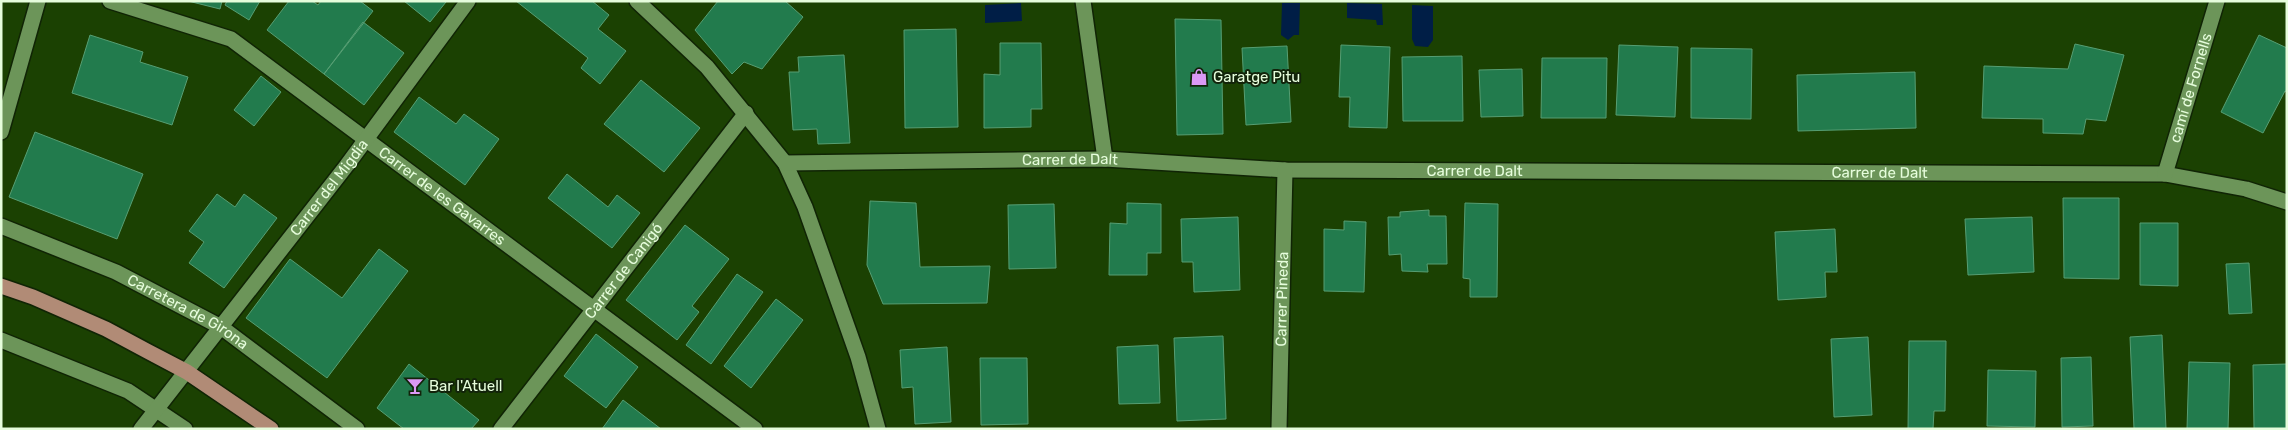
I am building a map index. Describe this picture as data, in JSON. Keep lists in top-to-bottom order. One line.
{"streets":{"street":["camí de Fornells","Carrer de Dalt","Carrer del Migdia","Carrer de les Gavarres","Carrer de Canigó","Carrer Pineda","Carretera de Girona"]},"crossings":[["camí de Fornells","Carrer de Dalt"],["Carrer de Dalt","Carrer Pineda"],["Carrer del Migdia","Carrer de les Gavarres"],["Carrer del Migdia","Carretera de Girona"],["Carrer de les Gavarres","Carrer de Canigó"]],"places":{"shop":["Garatge Pitu"],"bar":["Bar l'Atuell"]}}
